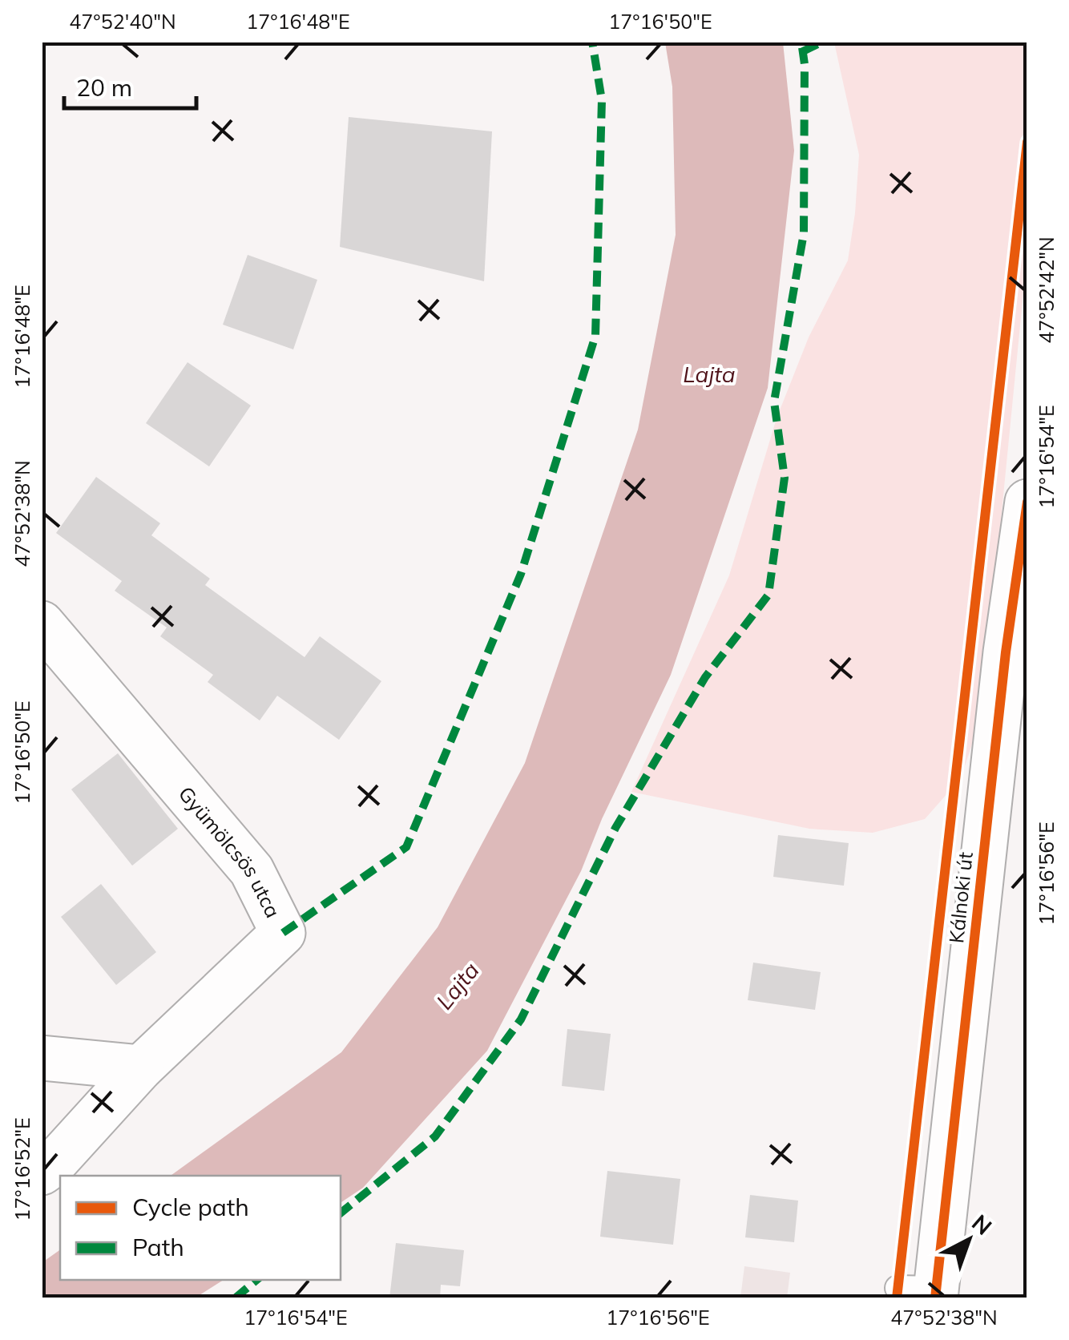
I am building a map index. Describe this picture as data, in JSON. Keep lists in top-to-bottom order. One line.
{"streets":{"street":["Gyümölcsös utca","Kálnoki út"]},"water":["Lajta"],"legend":["Cycle path","Path"],"scale_bar":"20 m","north":"top right","coordinates":["47°52'40\"N","17°16'48\"E","17°16'50\"E","47°52'42\"N","17°16'54\"E","47°52'38\"N","17°16'56\"E","17°16'52\"E"]}
